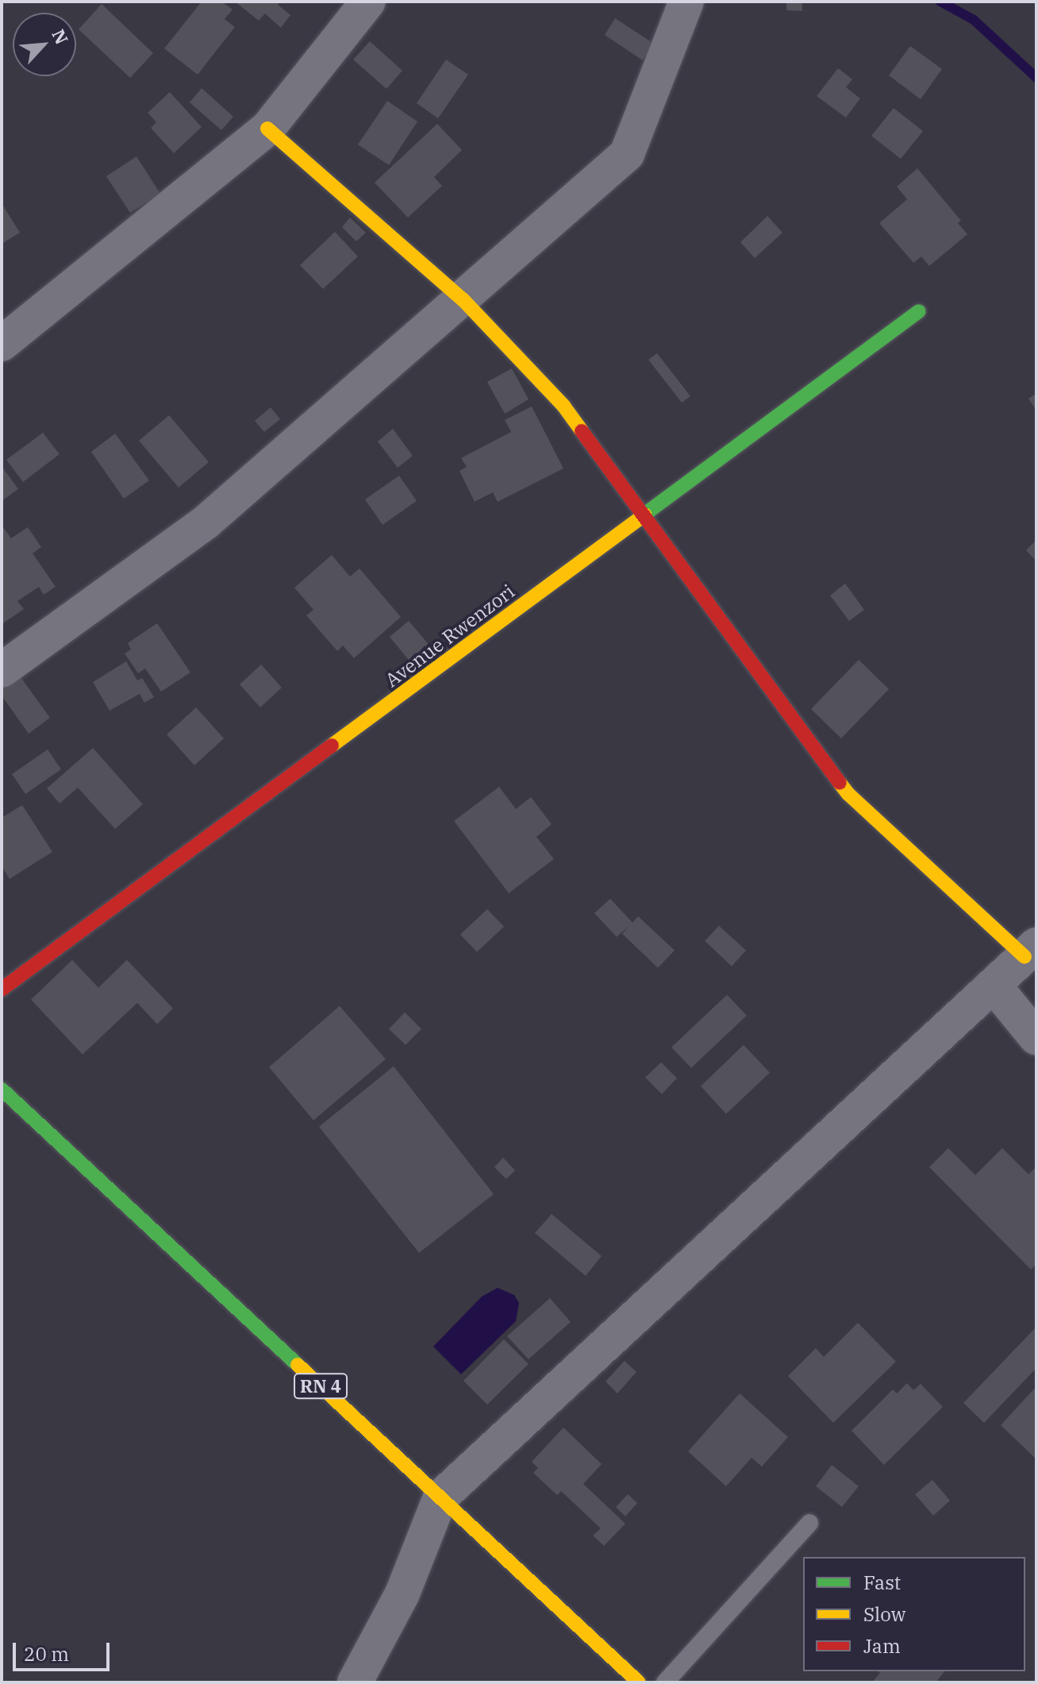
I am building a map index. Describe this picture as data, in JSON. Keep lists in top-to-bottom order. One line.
{"streets":{"main road":["Avenue Rwenzori","RN 4"]},"legend":["Fast","Slow","Jam"],"scale_bar":"20 m","north":"top right"}
